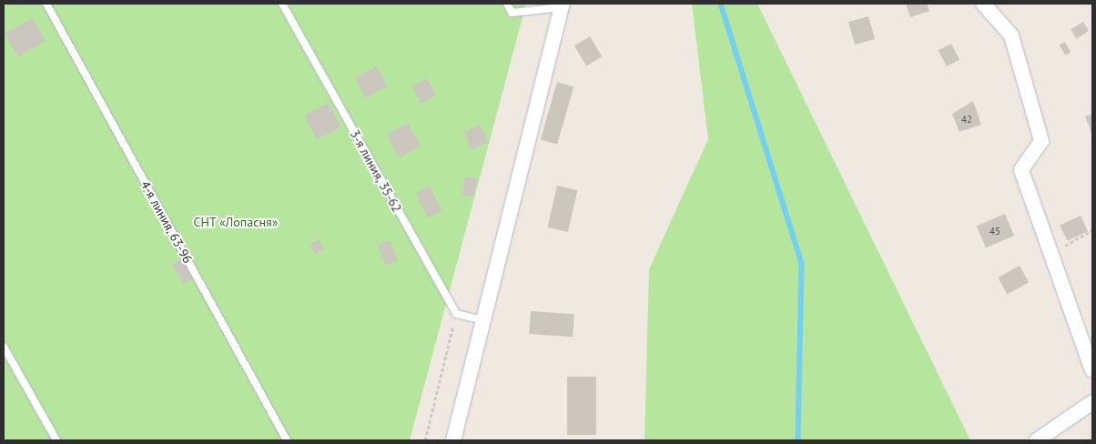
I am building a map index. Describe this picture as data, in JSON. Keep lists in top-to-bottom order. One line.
{"streets":{"lane":["3-я линия, 35-62","4-я линия, 63-96"]},"parks":["СНТ «Лопасня»"],"house_numbers":["42","45"]}
